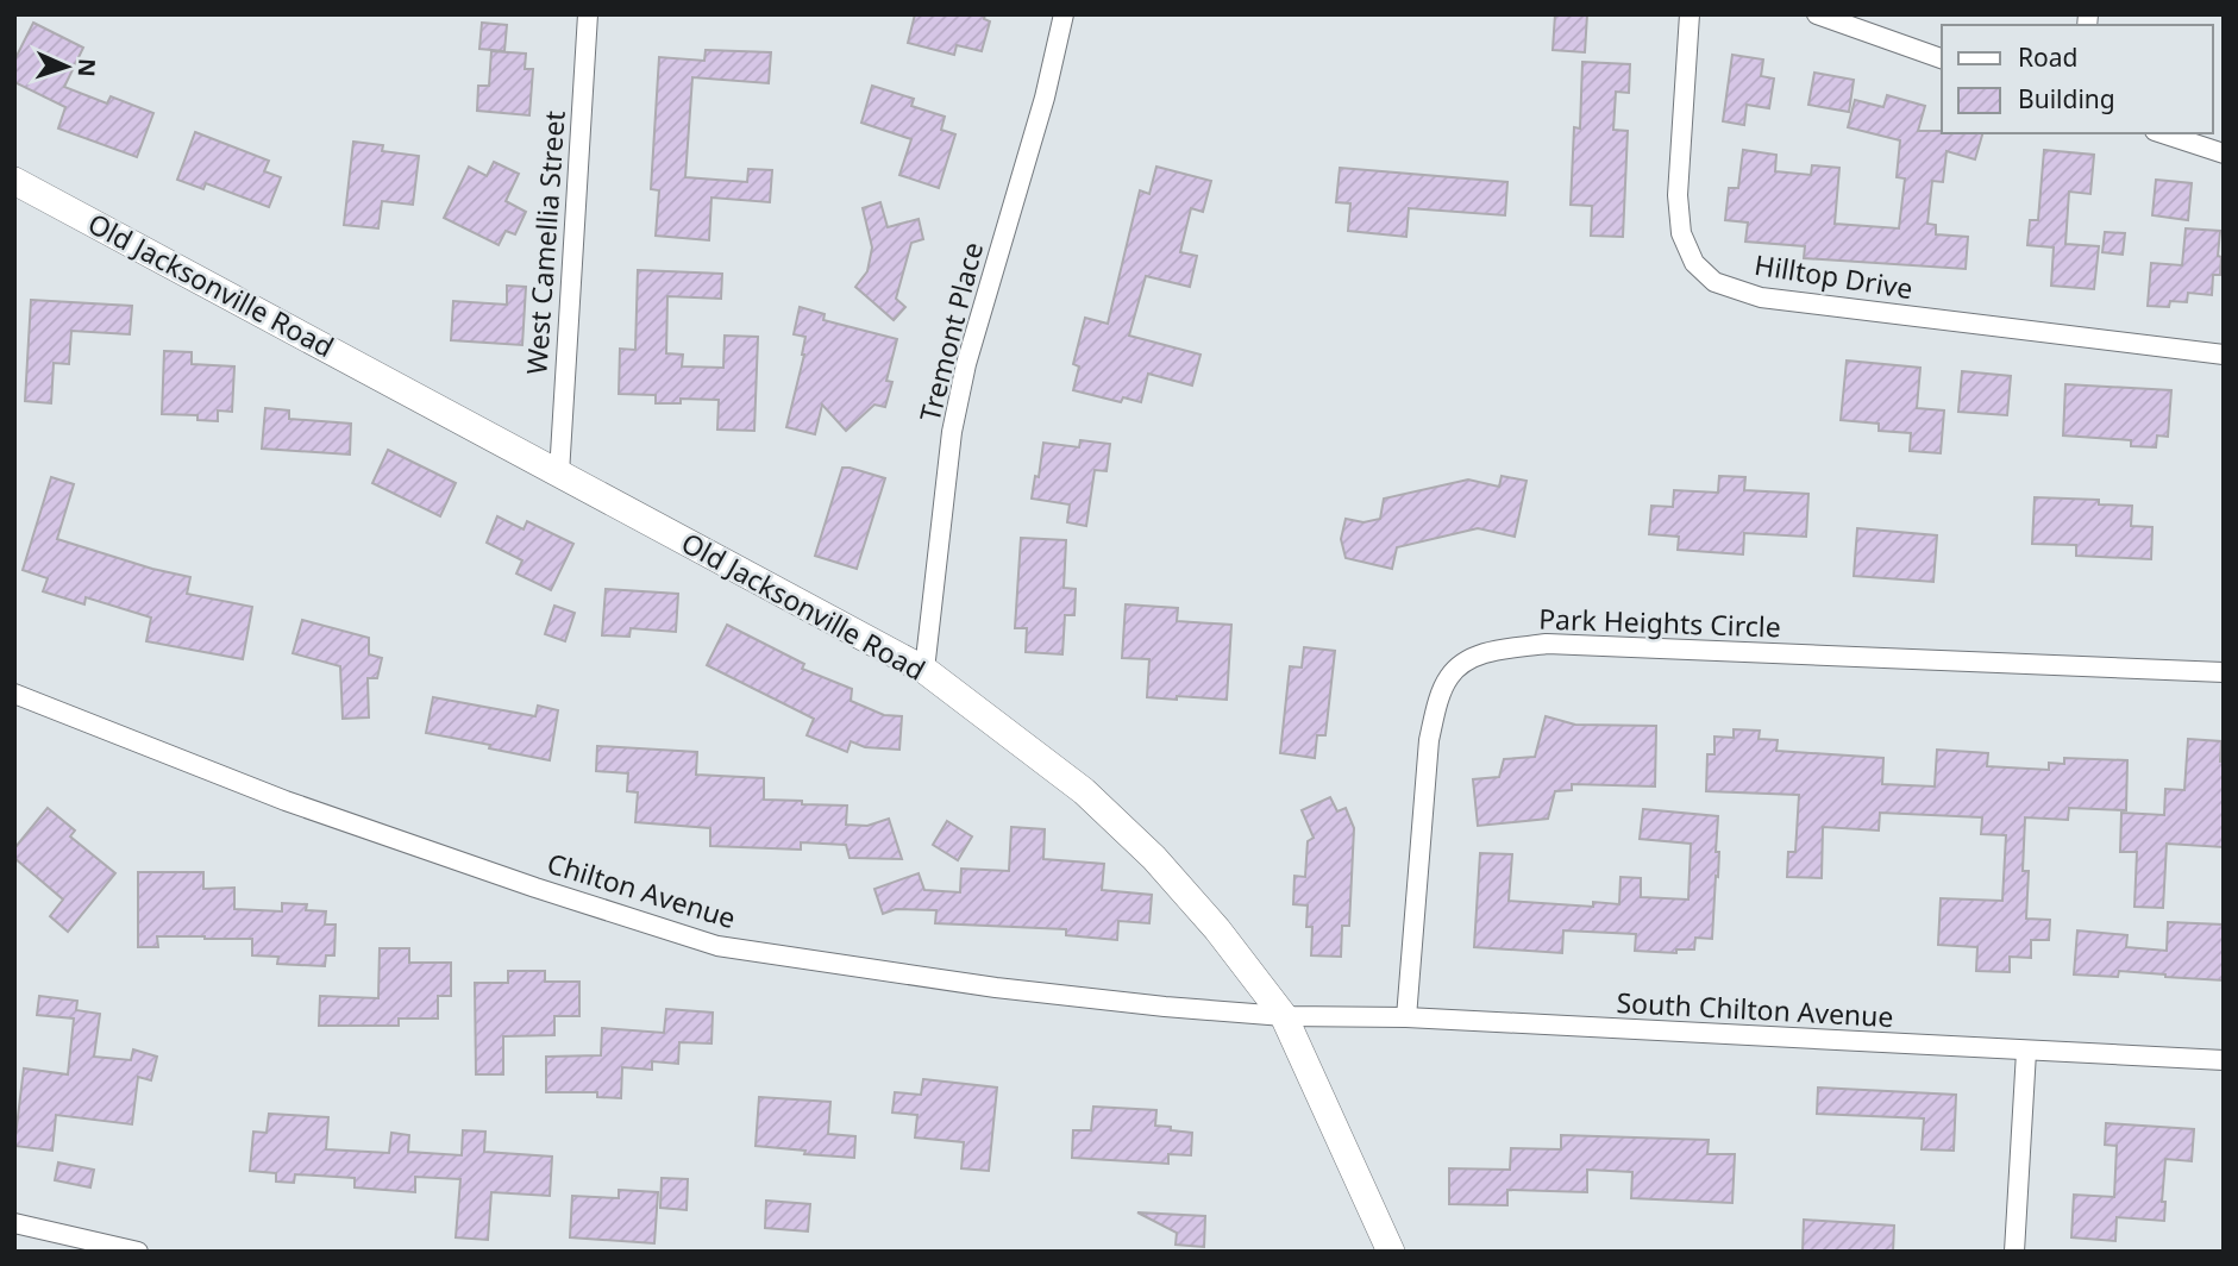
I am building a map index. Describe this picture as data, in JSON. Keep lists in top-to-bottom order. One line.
{"streets":{"main road":["Old Jacksonville Road"],"street":["West Camellia Street","Hilltop Drive","Tremont Place","Park Heights Circle","Chilton Avenue","South Chilton Avenue"]},"crossings":[["West Camellia Street","Old Jacksonville Road"],["Old Jacksonville Road","Tremont Place"],["Old Jacksonville Road","Chilton Avenue"],["Old Jacksonville Road","South Chilton Avenue"],["Park Heights Circle","South Chilton Avenue"],["Chilton Avenue","South Chilton Avenue"]],"legend":["Road","Building"],"north":"right"}
